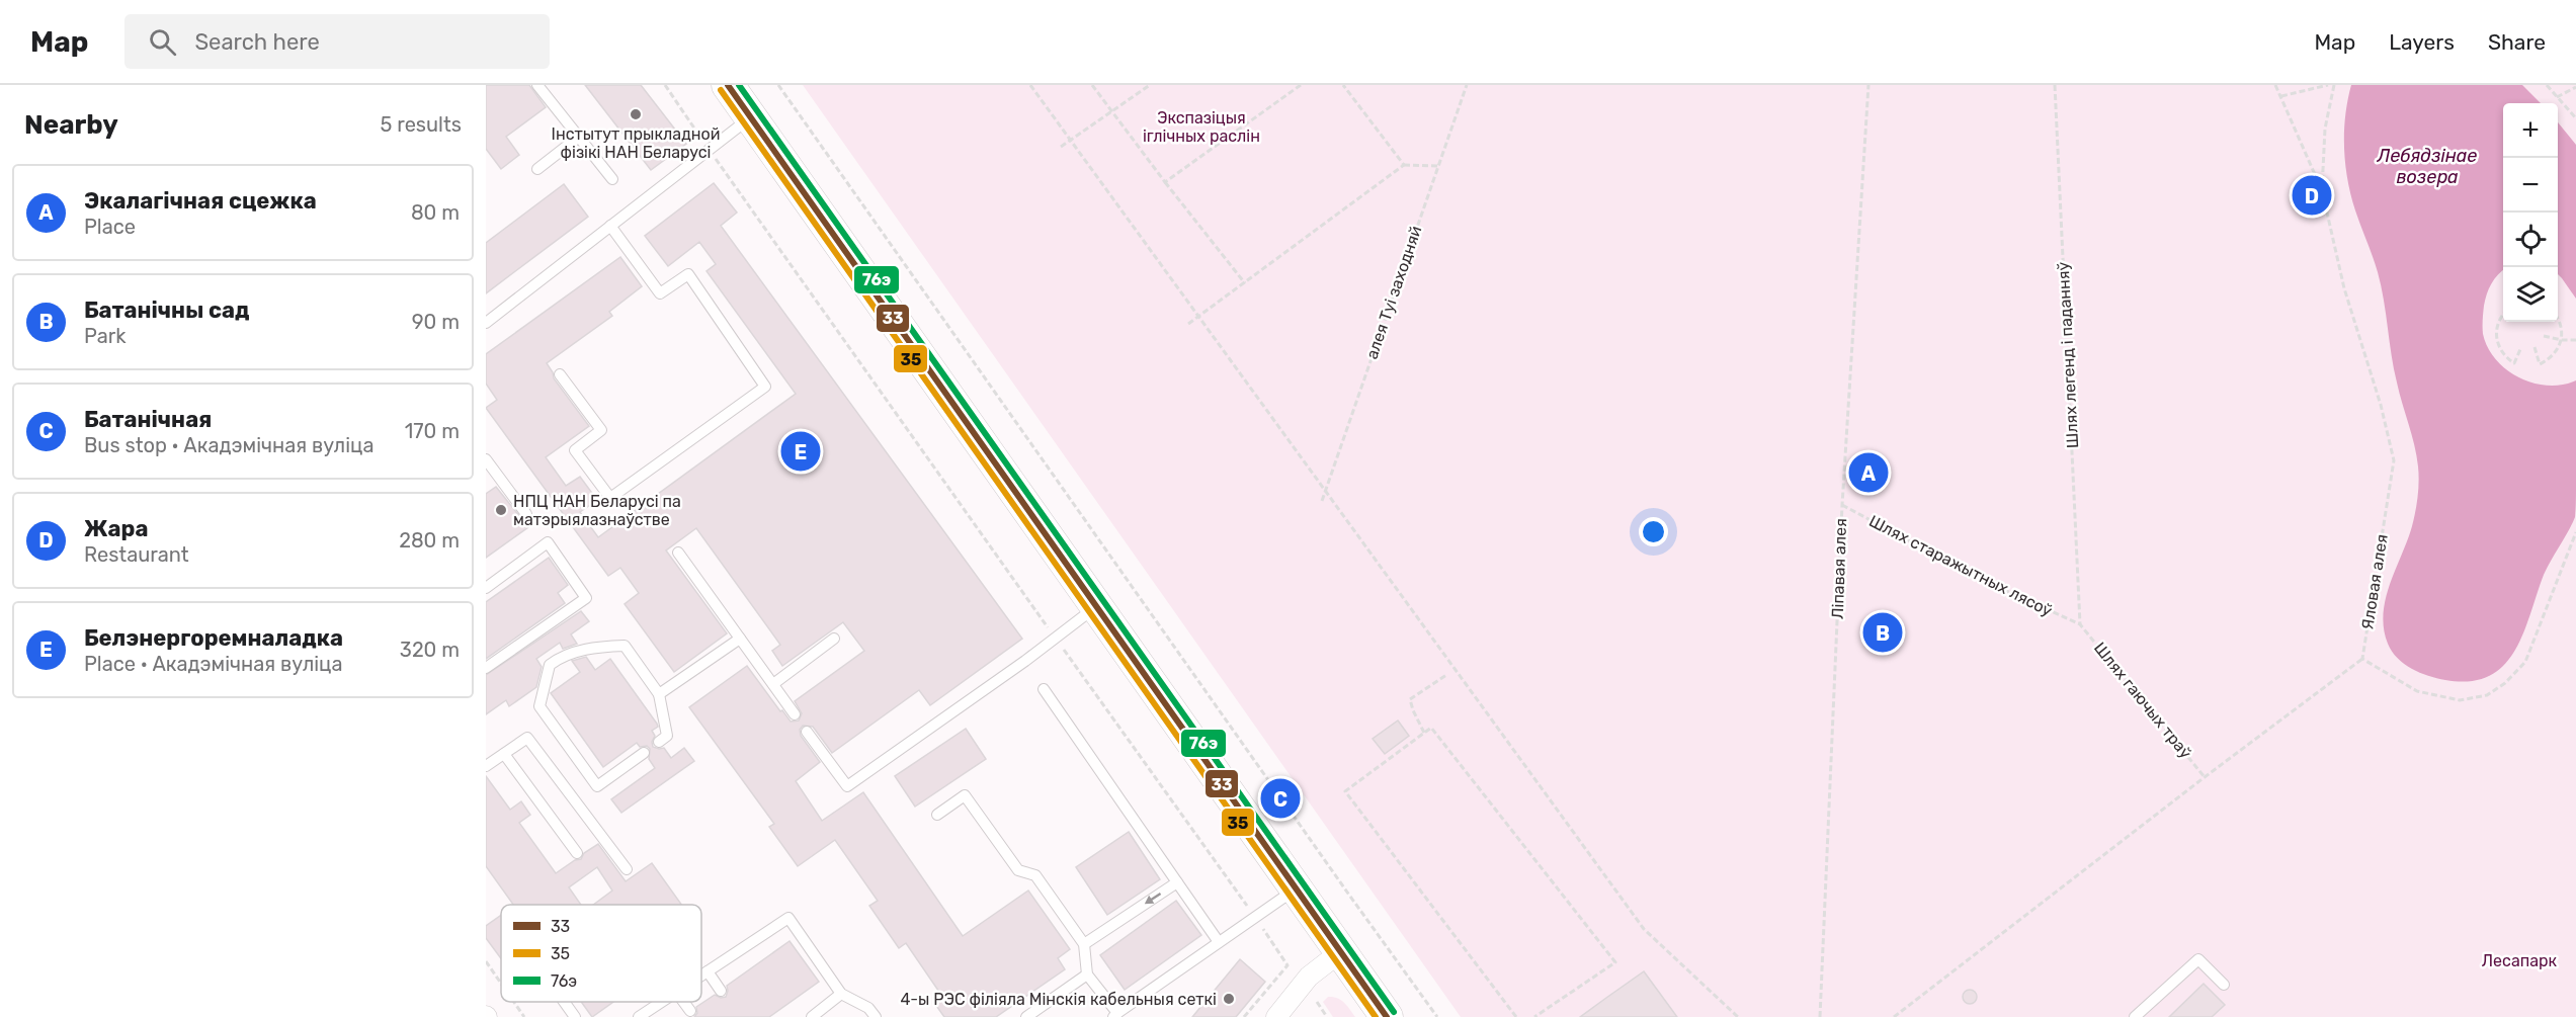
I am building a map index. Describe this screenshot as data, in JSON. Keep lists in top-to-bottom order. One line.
{"streets":{"path":["алея Туі заходняй","Шлях легенд і паданняў","Шлях старажытных лясоў","Ліпавая алея","Яловая алея","Шлях гаючых траў"]},"crossings":[["Шлях легенд і паданняў","Шлях старажытных лясоў"],["Шлях легенд і паданняў","Шлях гаючых траў"],["Шлях старажытных лясоў","Ліпавая алея"],["Шлях старажытных лясоў","Шлях гаючых траў"]],"water":["Лебядзінае возера"],"parks":["Экспазіцыя іглічных раслін","Лесапарк"],"places":["Інстытут прыкладной фізікі НАН Беларусі","НПЦ НАН Беларусі па матэрыялазнаўстве","4-ы РЭС філіяла Мінскія кабельныя сеткі"],"lines":["transit line 33","transit line 76э","transit line 35"],"legend":["33","35","76э"],"page":{"header":"Map","search":"Search here","nav":["Map","Layers","Share"],"heading":["Nearby","5 results"],"map_buttons":["+","−"],"list":[{"mark":"A","name":"Экалагічная сцежка","note":"Place","value":"80 m"},{"mark":"B","name":"Батанічны сад","note":"Park","value":"90 m"},{"mark":"C","name":"Батанічная","note":"Bus stop · Акадэмічная вуліца","value":"170 m"},{"mark":"D","name":"Жара","note":"Restaurant","value":"280 m"},{"mark":"E","name":"Белэнергоремналадка","note":"Place · Акадэмічная вуліца","value":"320 m"}],"pins":["D","E","A","B","C"]}}
